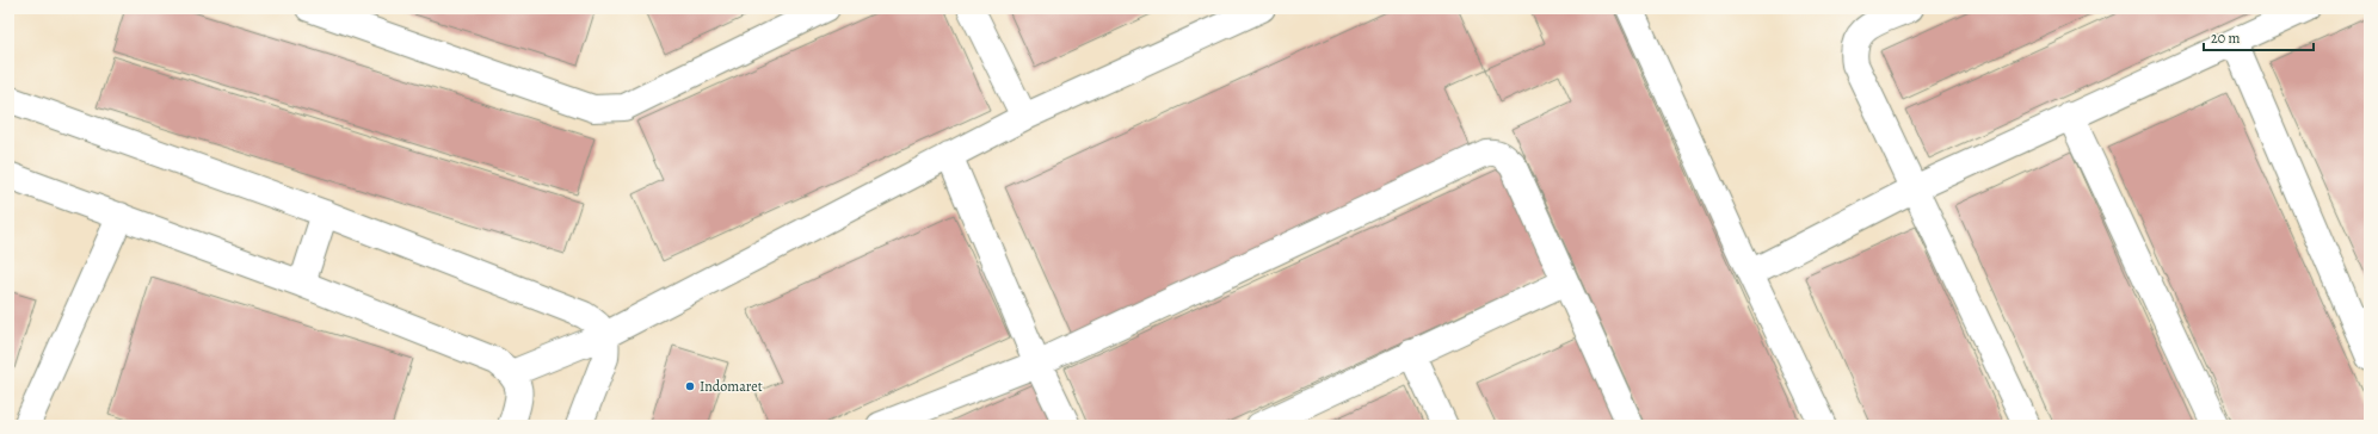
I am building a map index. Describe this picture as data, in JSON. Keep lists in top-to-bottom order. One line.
{"places":["Indomaret"],"scale_bar":"20 m"}
